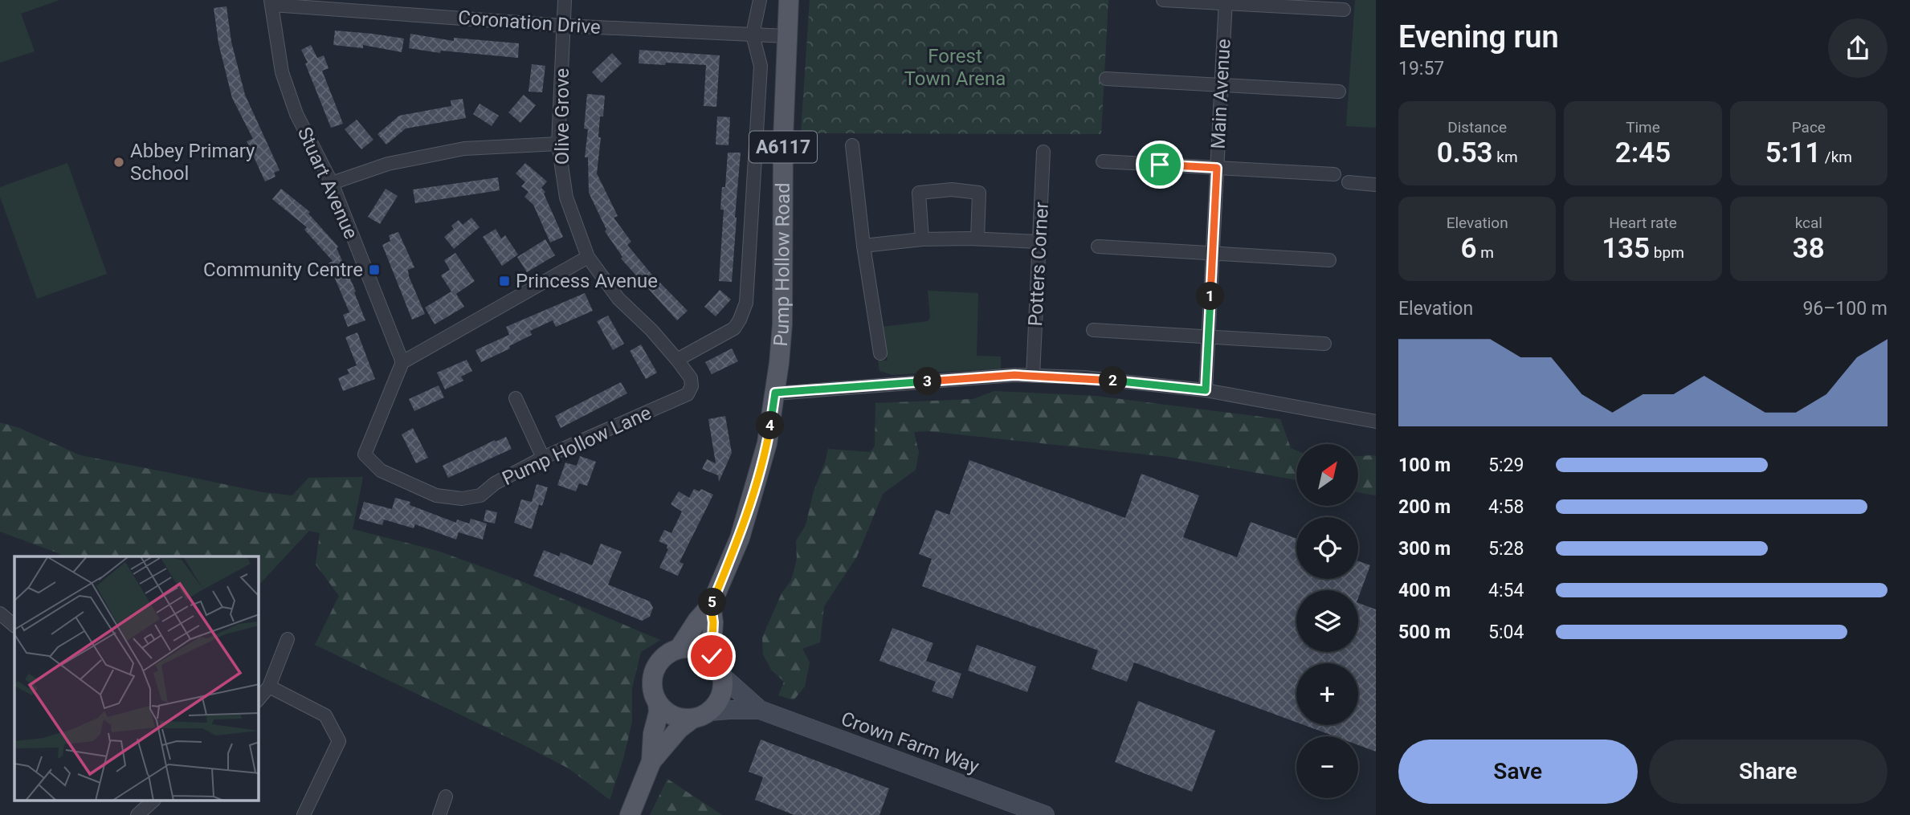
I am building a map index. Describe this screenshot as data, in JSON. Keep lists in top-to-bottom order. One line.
{"streets":{"main road":["A6117","Pump Hollow Road"],"street":["Coronation Drive","Main Avenue","Olive Grove","Stuart Avenue","Potters Corner","Pump Hollow Lane","Crown Farm Way"]},"crossings":[["Coronation Drive","Olive Grove"],["Coronation Drive","Stuart Avenue"],["Coronation Drive","Pump Hollow Road"],["Olive Grove","Pump Hollow Road"],["Olive Grove","Pump Hollow Lane"],["A6117","Pump Hollow Road"],["A6117","Crown Farm Way"],["Stuart Avenue","Pump Hollow Lane"]],"parks":["Forest Town Arena"],"places":{"other":["Abbey Primary School"],"transit":["Community Centre","Princess Avenue"]},"north":"top right","page":{"heading":["Evening run","19:57"],"stats":[["Distance","0.53 km"],["Time","2:45"],["Pace","5:11 /km"],["Elevation","6 m"],["Heart rate","135 bpm"],["kcal","38"]],"pins":["1","2","3","4","5"],"chart":["Elevation","96–100 m"],"map_buttons":["+","−"],"list":[{"name":"100 m","note":"5:29"},{"name":"200 m","note":"4:58"},{"name":"300 m","note":"5:28"},{"name":"400 m","note":"4:54"},{"name":"500 m","note":"5:04"}],"buttons":["Save","Share"]}}
